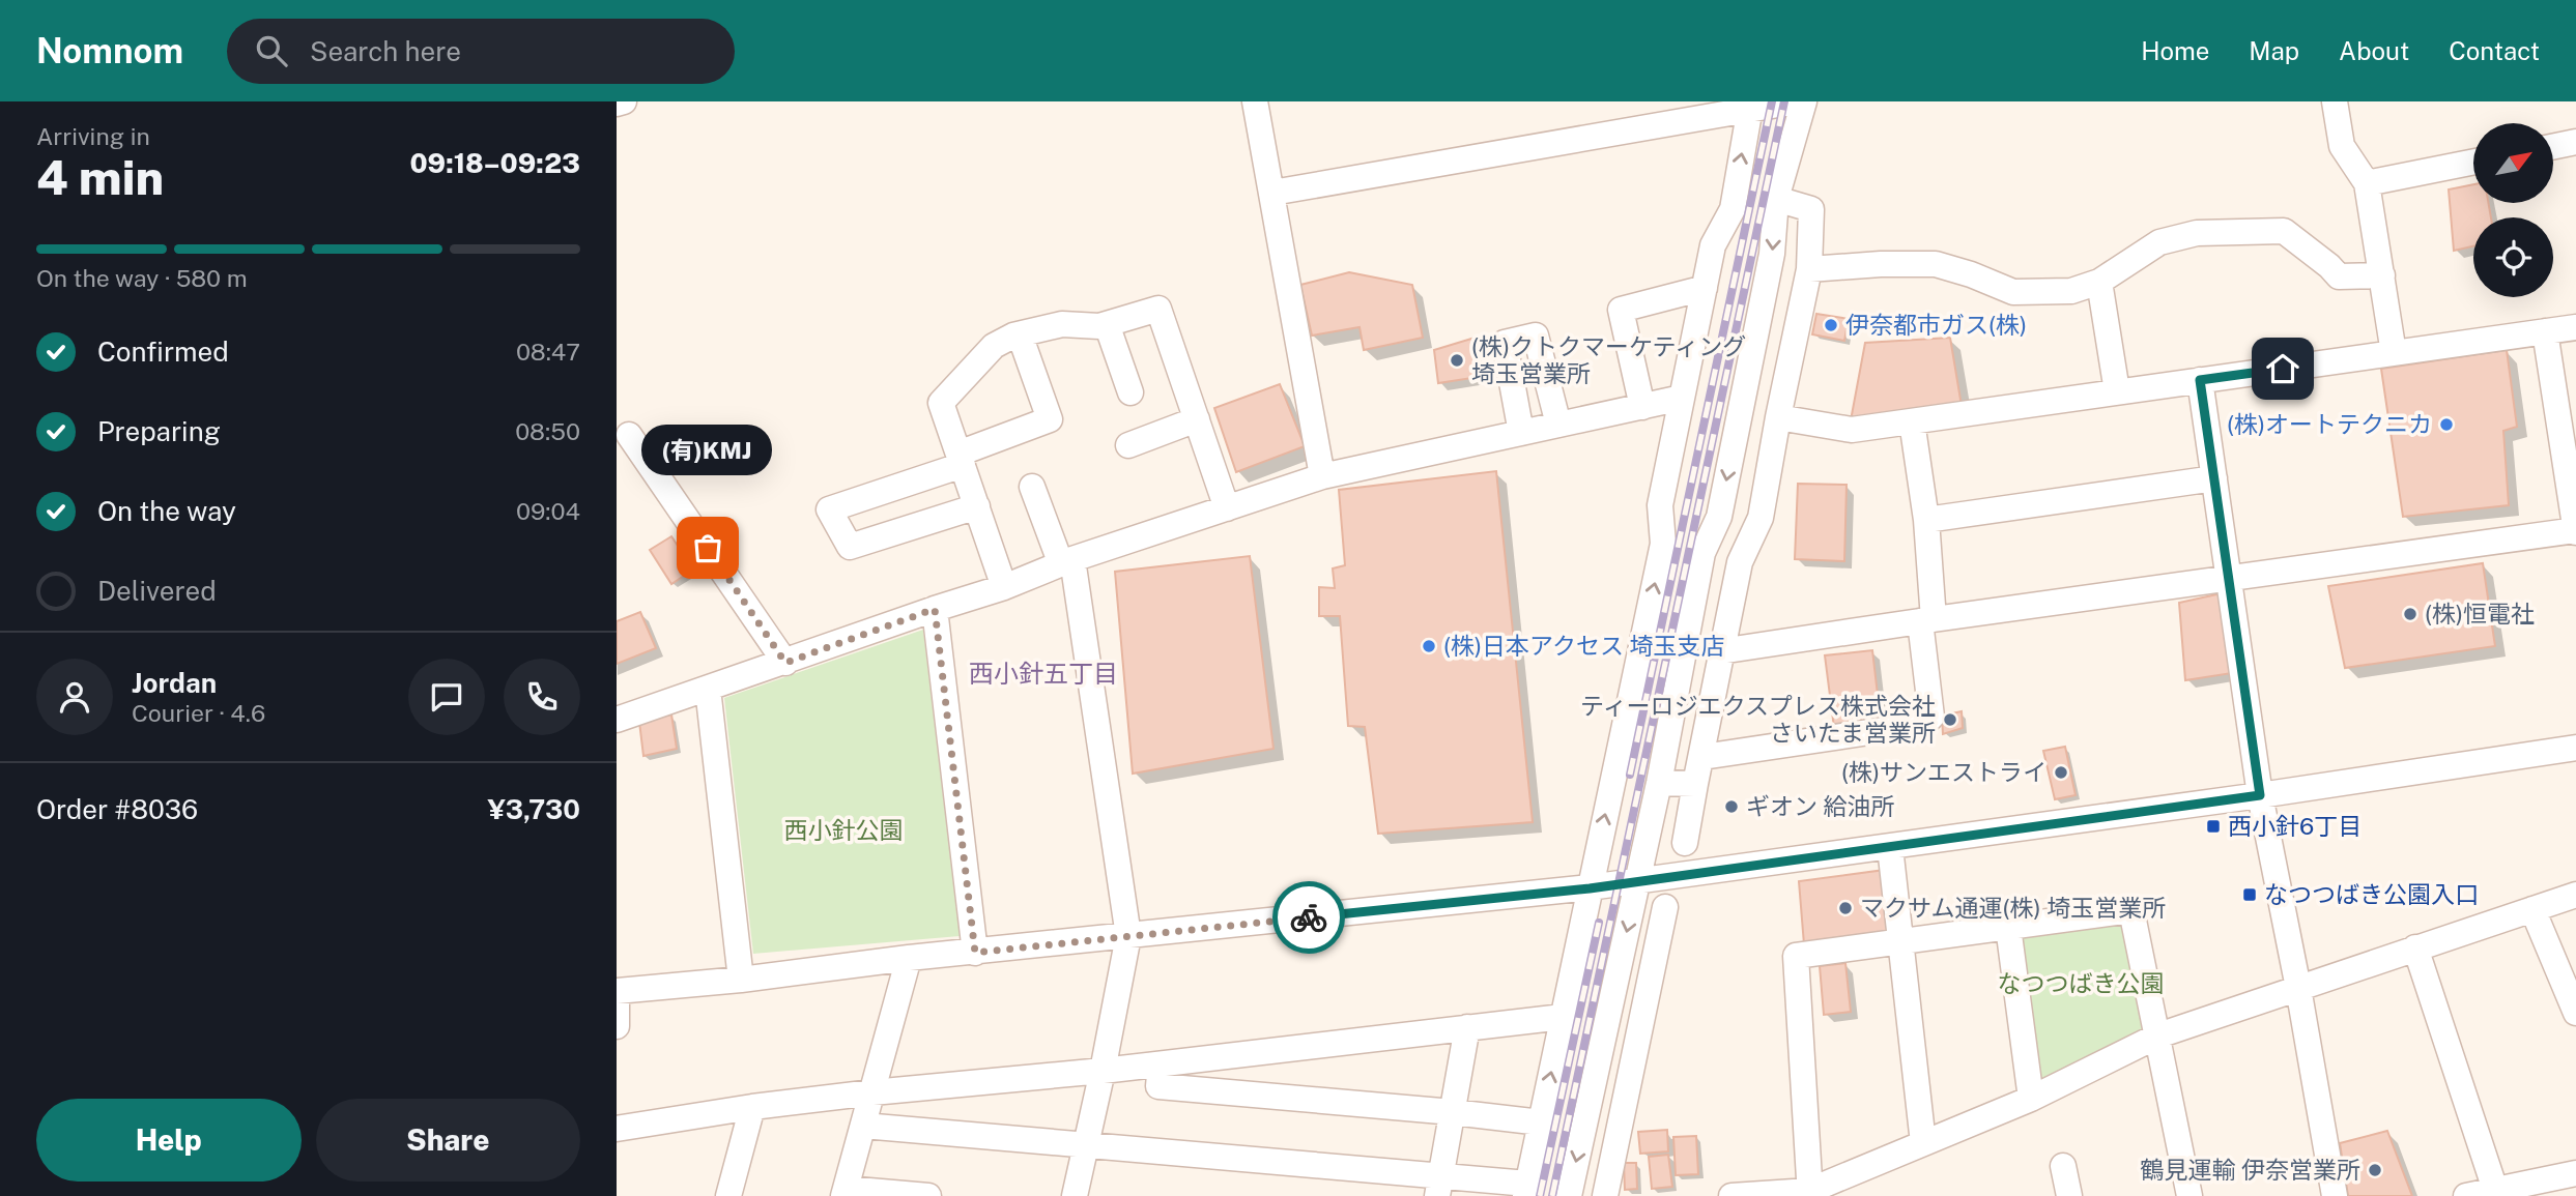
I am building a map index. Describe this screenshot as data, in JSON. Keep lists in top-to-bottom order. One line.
{"districts":["西小針五丁目"],"parks":["西小針公園","なつつばき公園"],"places":{"other":["伊奈都市ガス(株)","(株)クトクマーケティング 埼玉営業所","(株)オートテクニカ","(有)KMJ","(株)恒電社","(株)日本アクセス 埼玉支店","ティーロジエクスプレス株式会社 さいたま営業所","(株)サンエストライ","ギオン 給油所","マクサム通運(株) 埼玉営業所","鶴見運輸 伊奈営業所"],"transit":["西小針6丁目","なつつばき公園入口"]},"north":"top right","page":{"header":"Nomnom","search":"Search here","nav":["Home","Map","About","Contact"],"heading":["4 min","Arriving in","09:18–09:23"],"panel":["Jordan","Courier · 4.6","Order #8036","¥3,730"],"bar":"On the way · 580 m","list":[["Confirmed","08:47"],["Preparing","08:50"],["On the way","09:04"],"Delivered"],"bubble":"(有)KMJ","buttons":["Help","Share"]}}
